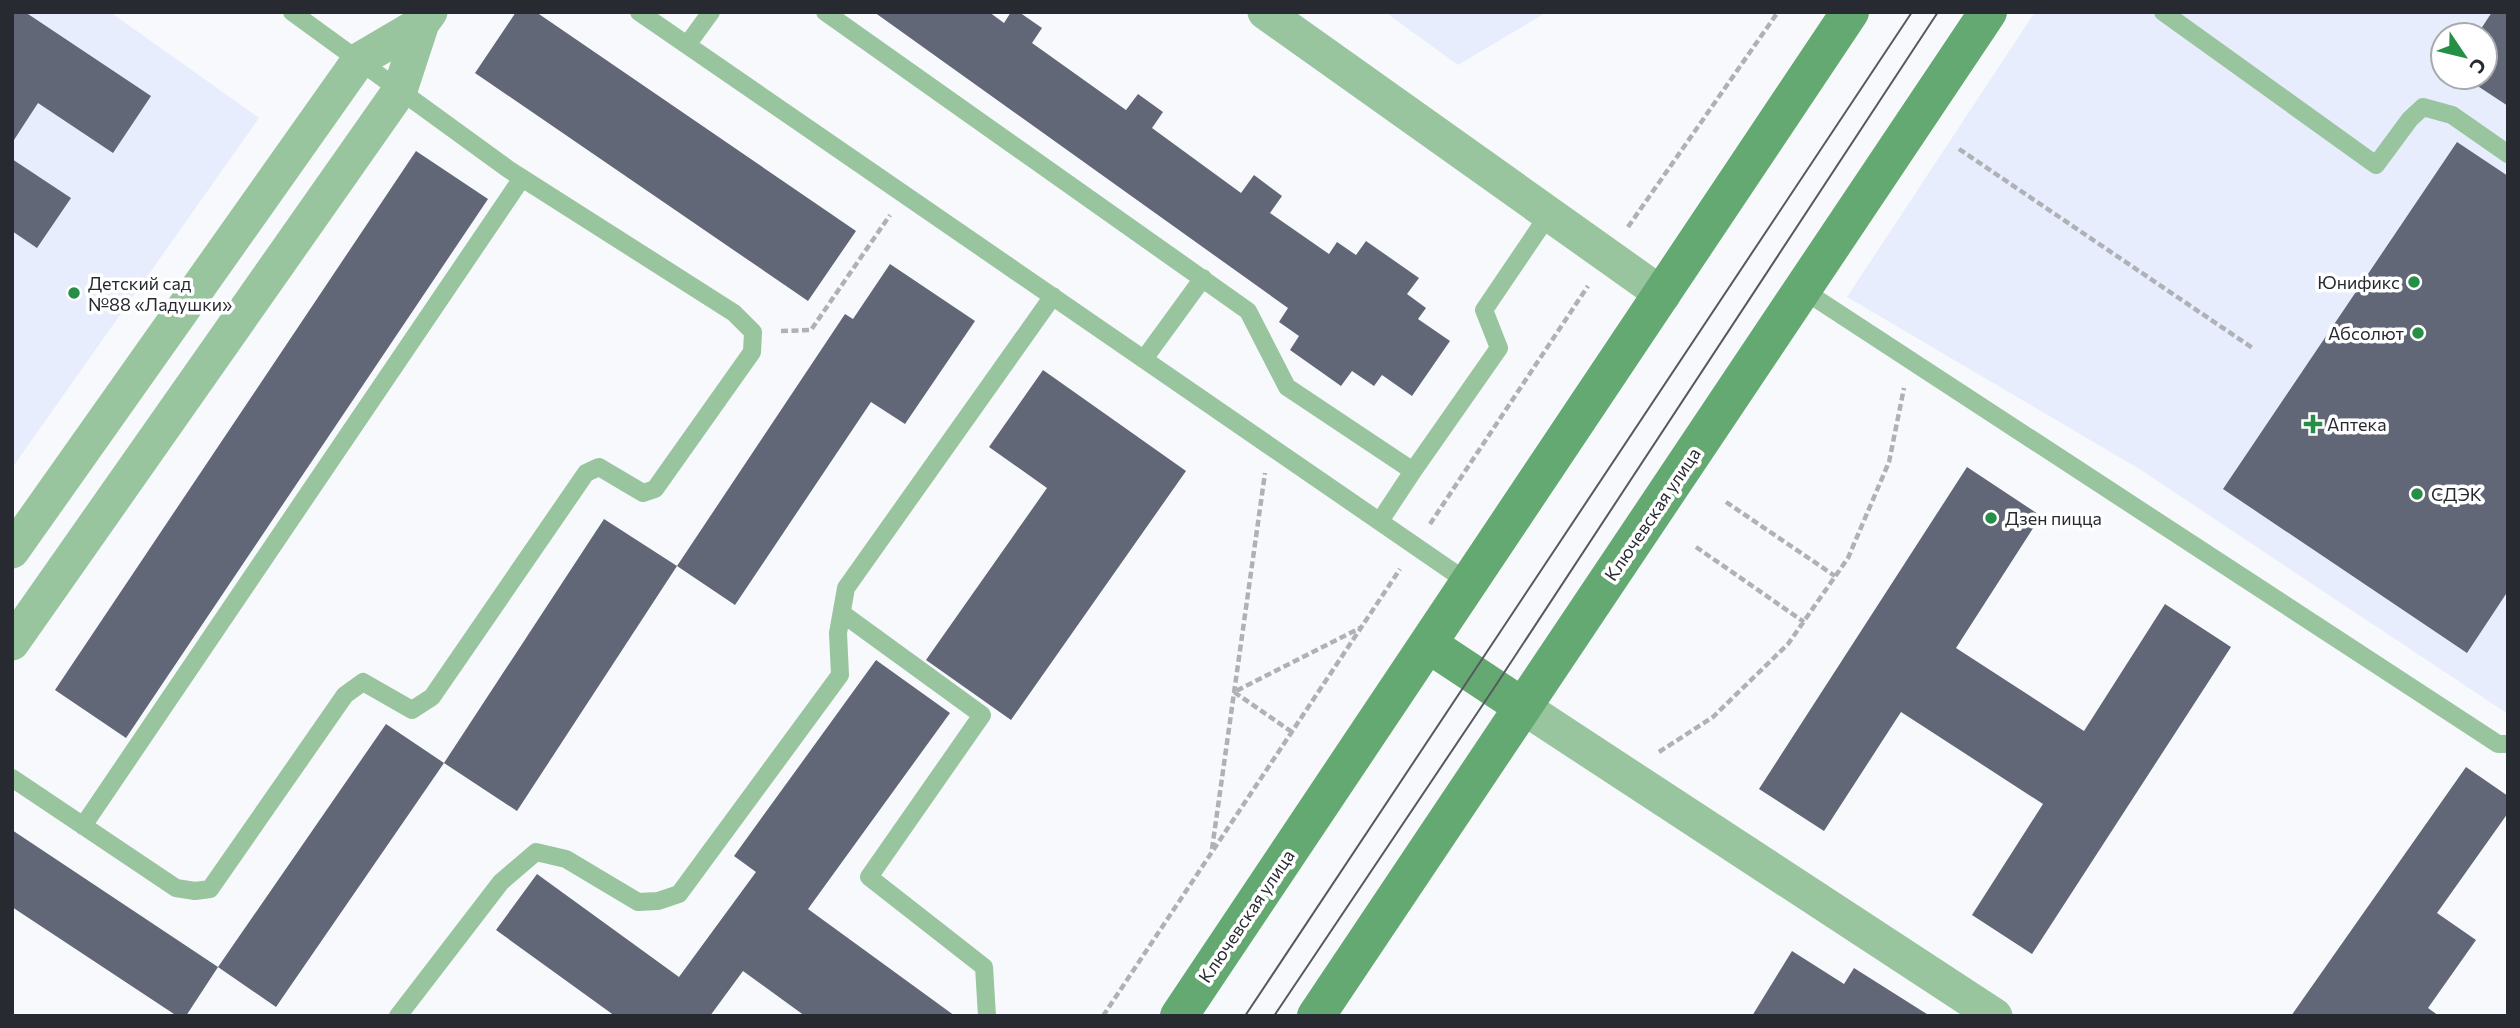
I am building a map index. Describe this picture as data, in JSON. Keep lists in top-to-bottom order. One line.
{"streets":{"main road":["Ключевская улица"]},"places":{"other":["Юнификс","Детский сад №88 «Ладушки»","Абсолют","СДЭК","Дзен пицца"],"health":["Аптека"]},"north":"bottom right"}
